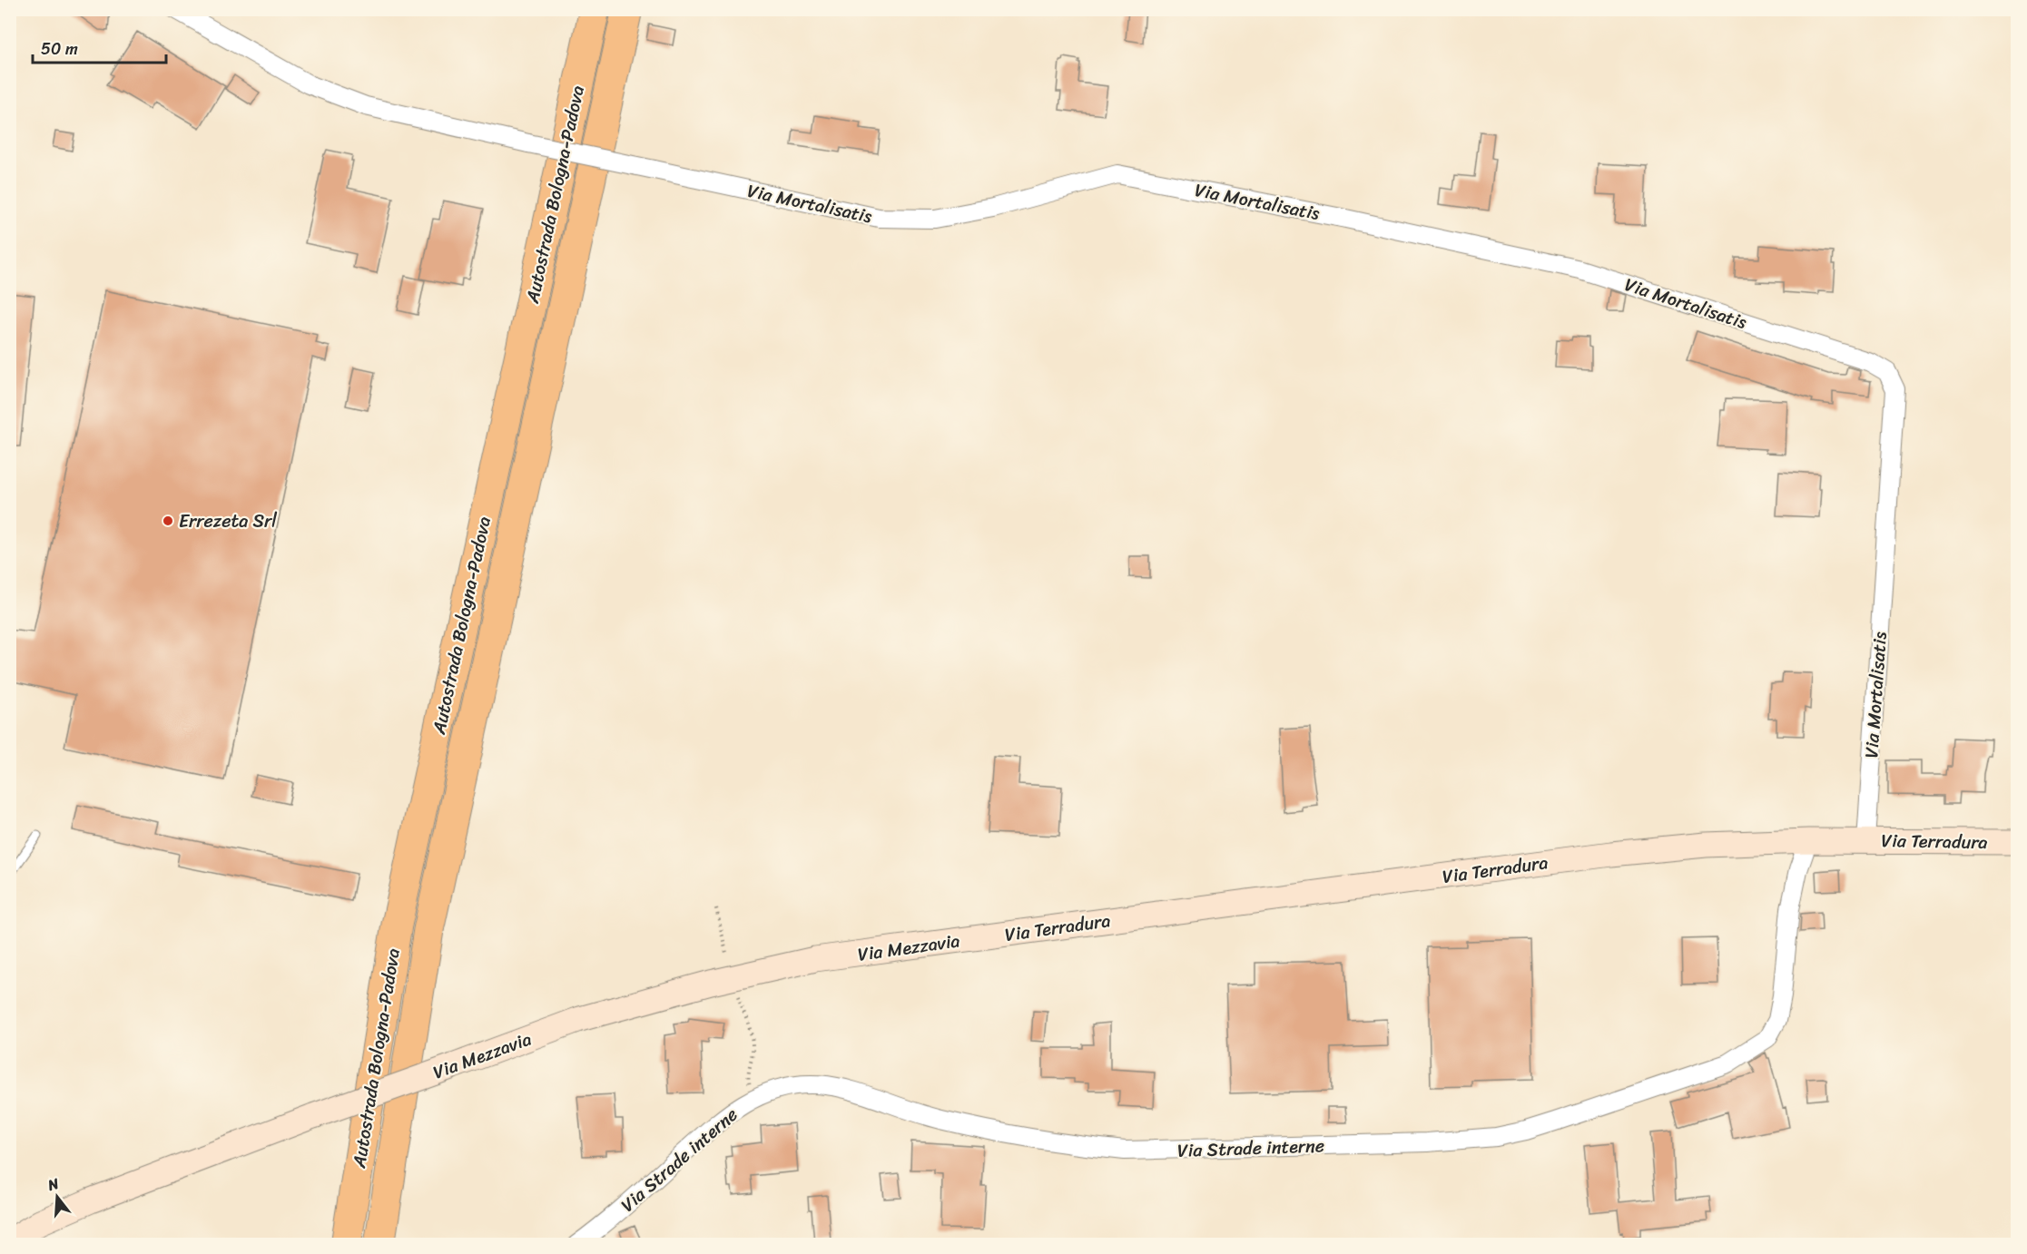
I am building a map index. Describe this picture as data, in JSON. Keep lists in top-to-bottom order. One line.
{"streets":{"highway":["Autostrada Bologna-Padova"],"main road":["Via Terradura","Via Mezzavia"],"street":["Via Mortalisatis","Via Strade interne"]},"crossings":[["Via Mortalisatis","Via Terradura"],["Via Terradura","Via Mezzavia"],["Via Terradura","Via Strade interne"]],"places":["Errezeta Srl"],"scale_bar":"50 m","north":"top"}
